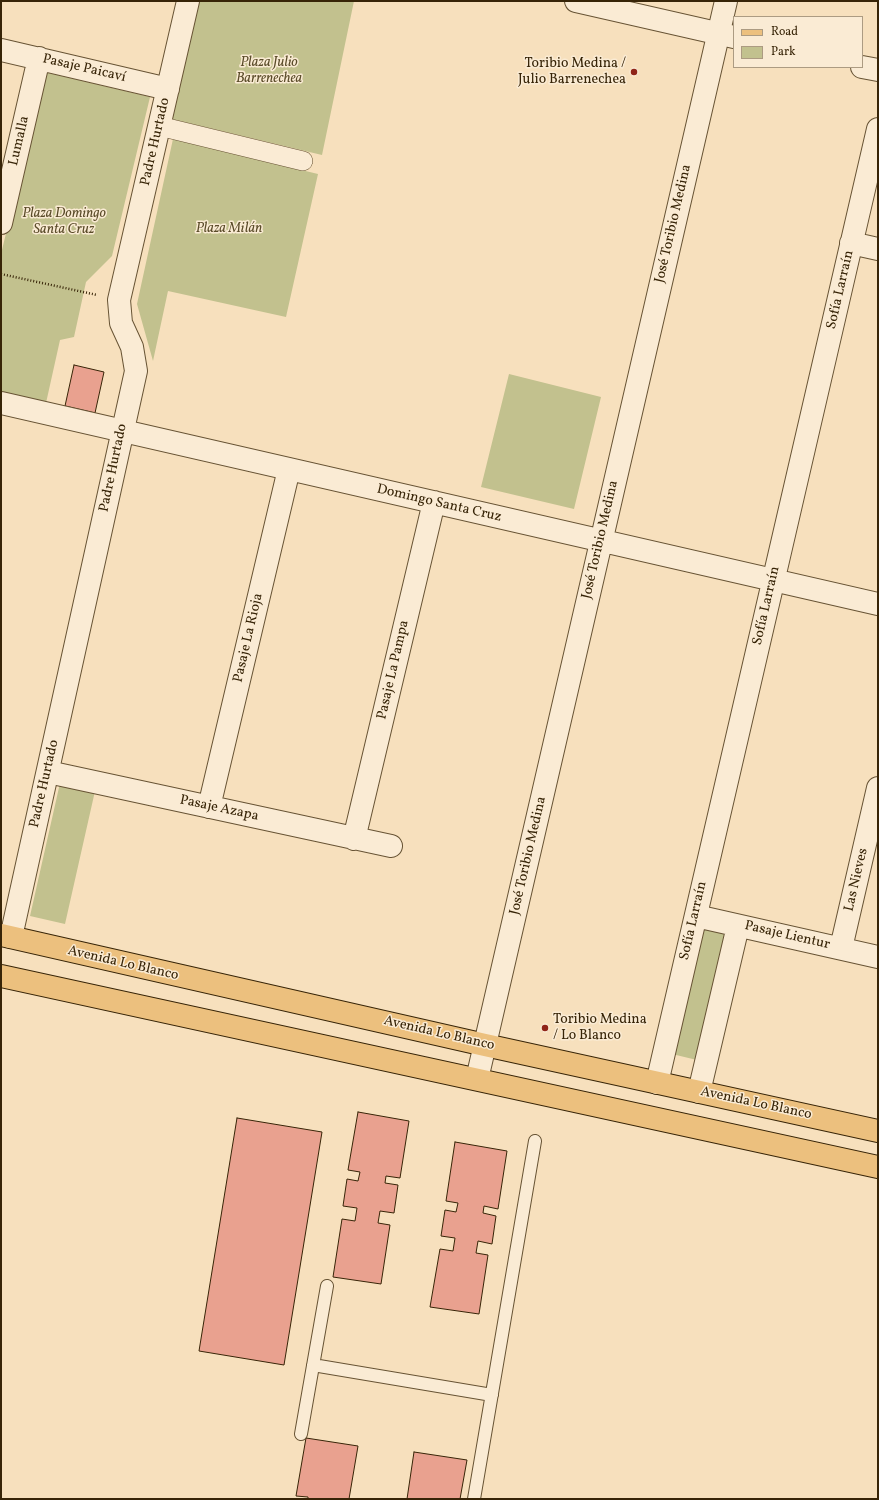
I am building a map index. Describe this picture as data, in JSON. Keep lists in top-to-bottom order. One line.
{"streets":{"main road":["Avenida Lo Blanco"],"street":["Pasaje Paicaví","Lumalla","Padre Hurtado","José Toribio Medina","Sofía Larraín","Domingo Santa Cruz","Pasaje La Rioja","Pasaje La Pampa","Pasaje Azapa","Las Nieves","Pasaje Lientur"]},"crossings":[["Pasaje Paicaví","Lumalla"],["Pasaje Paicaví","Padre Hurtado"],["Padre Hurtado","Domingo Santa Cruz"],["Padre Hurtado","Pasaje Azapa"],["Padre Hurtado","Avenida Lo Blanco"],["José Toribio Medina","Domingo Santa Cruz"],["José Toribio Medina","Avenida Lo Blanco"],["Sofía Larraín","Domingo Santa Cruz"],["Sofía Larraín","Pasaje Lientur"],["Sofía Larraín","Avenida Lo Blanco"],["Domingo Santa Cruz","Pasaje La Rioja"],["Domingo Santa Cruz","Pasaje La Pampa"],["Pasaje La Rioja","Pasaje Azapa"],["Pasaje La Pampa","Pasaje Azapa"],["Las Nieves","Pasaje Lientur"]],"parks":["Plaza Julio Barrenechea","Plaza Domingo Santa Cruz","Plaza Milán"],"places":["Toribio Medina / Julio Barrenechea","Toribio Medina / Lo Blanco"],"legend":["Road","Park"]}
